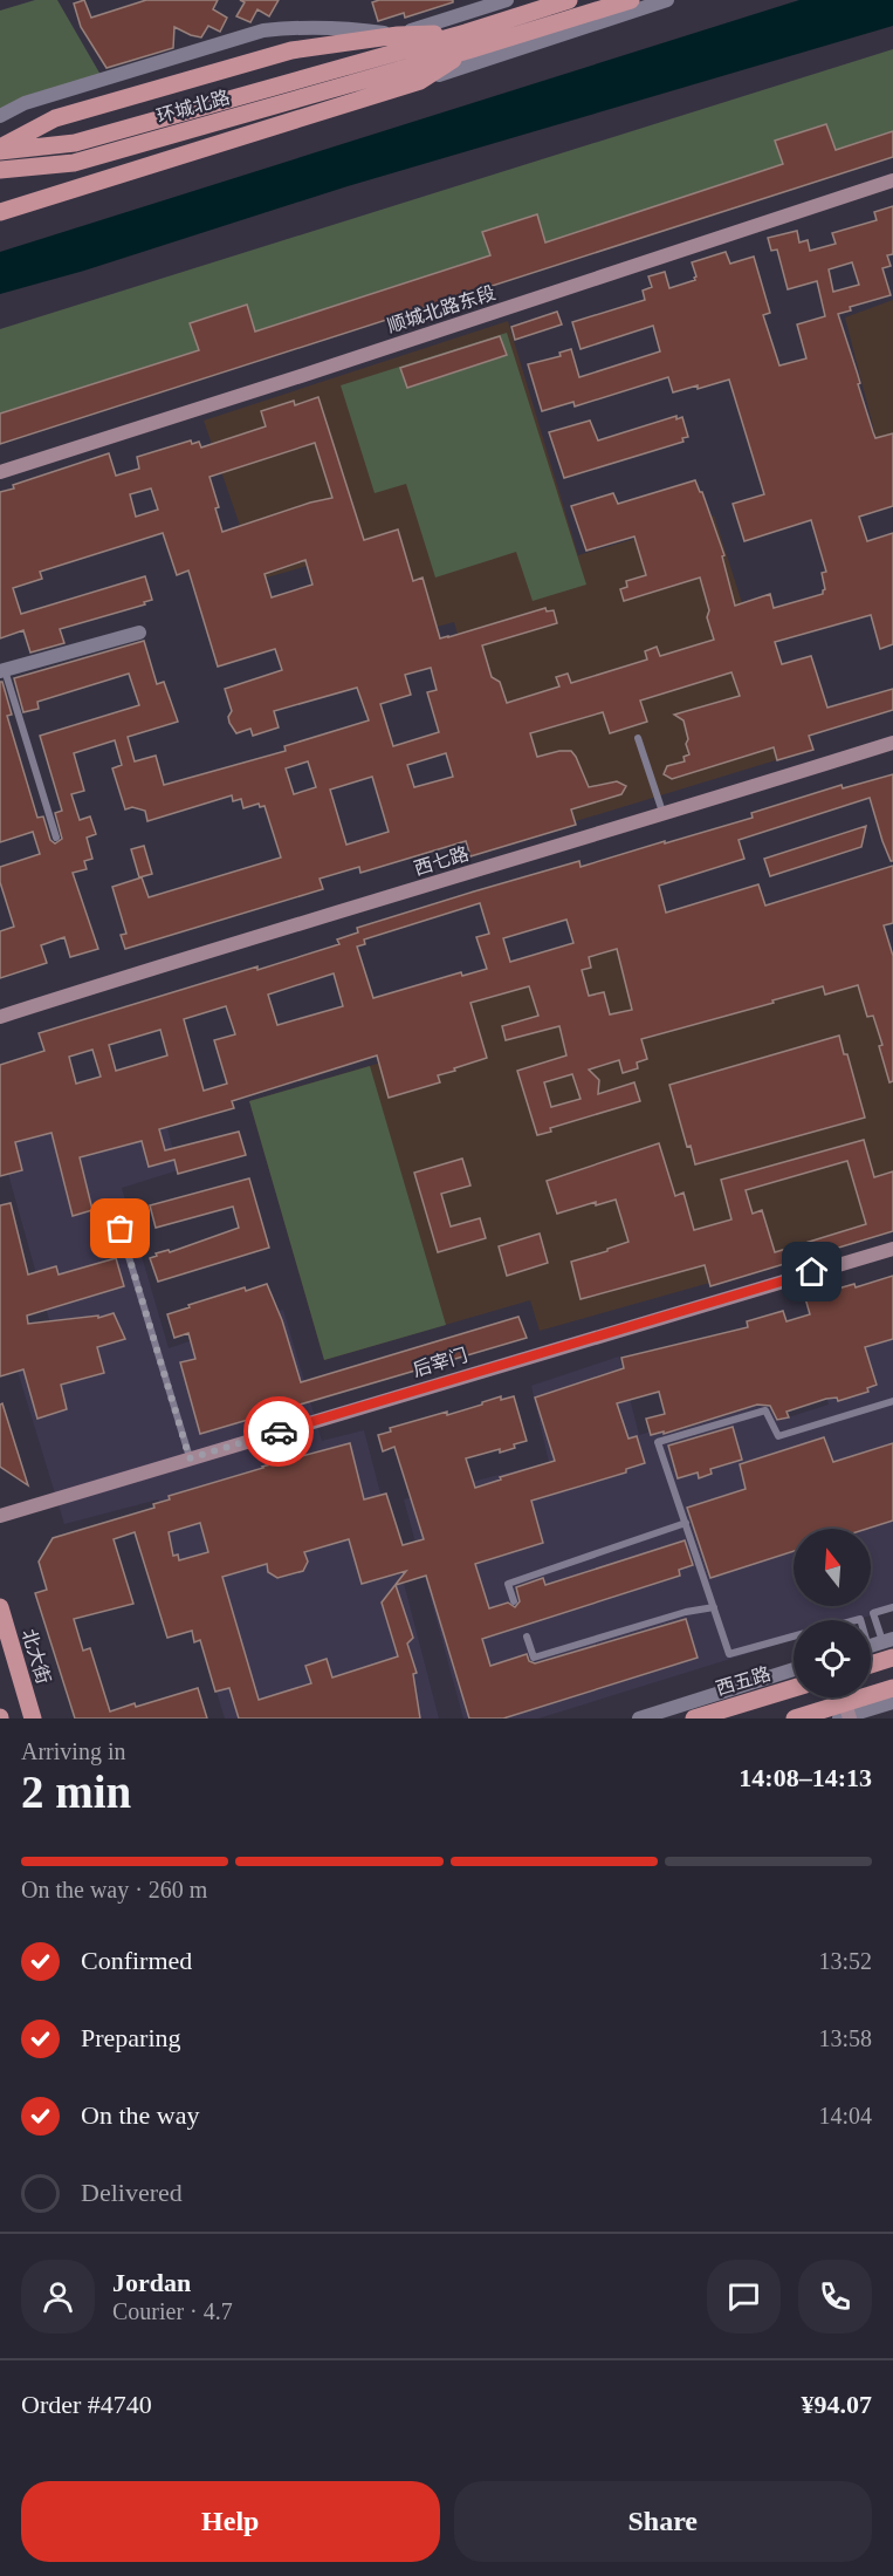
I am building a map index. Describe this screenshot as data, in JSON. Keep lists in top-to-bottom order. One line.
{"streets":{"main road":["环城北路","北大街","西五路"],"street":["顺城北路东段","西七路","后宰门"]},"north":"top","page":{"heading":["2 min","Arriving in","14:08–14:13"],"panel":["Jordan","Courier · 4.7","Order #4740","¥94.07"],"bar":"On the way · 260 m","list":[["Confirmed","13:52"],["Preparing","13:58"],["On the way","14:04"],"Delivered"],"buttons":["Help","Share"]}}
